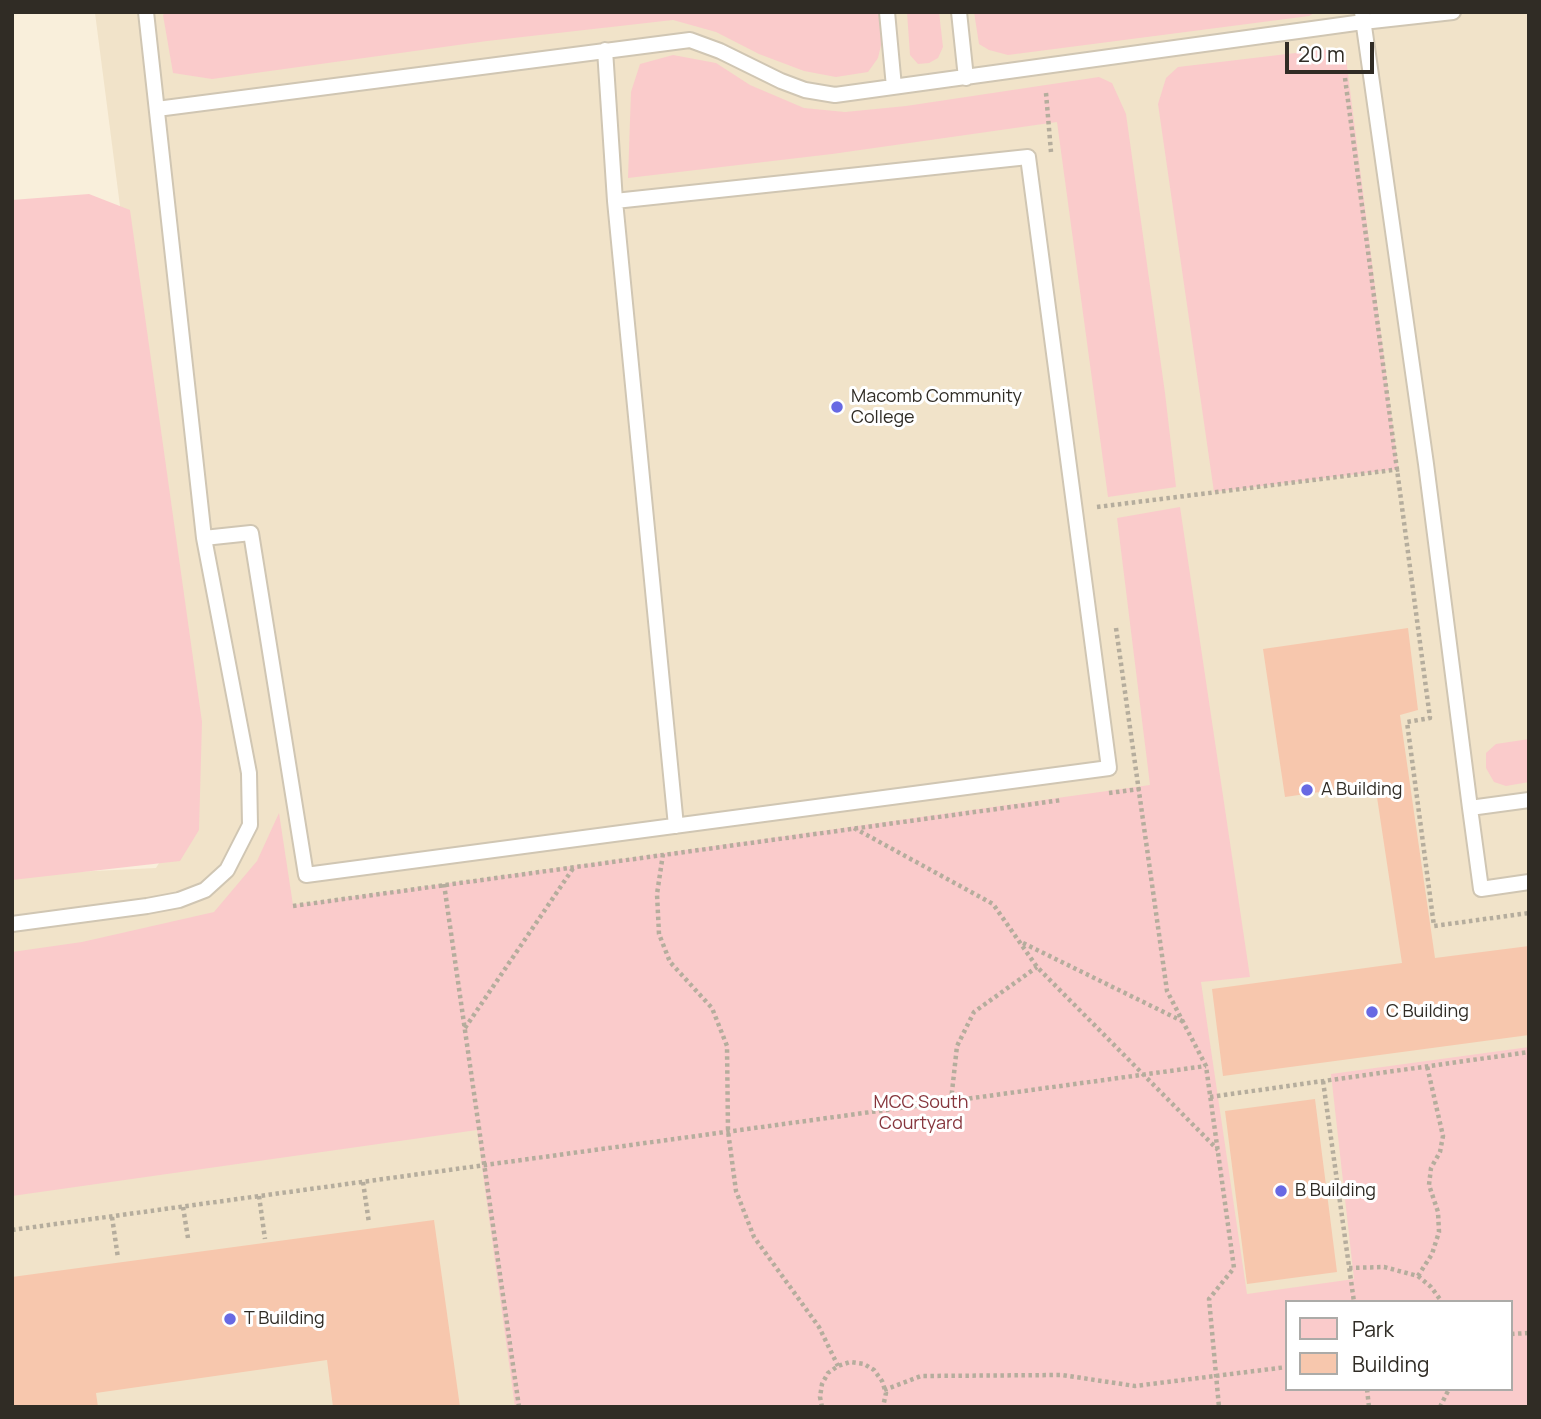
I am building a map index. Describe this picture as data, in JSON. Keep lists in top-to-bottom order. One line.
{"parks":["MCC South Courtyard"],"places":["Macomb Community College","A Building","C Building","B Building","T Building"],"legend":["Park","Building"],"scale_bar":"20 m"}
